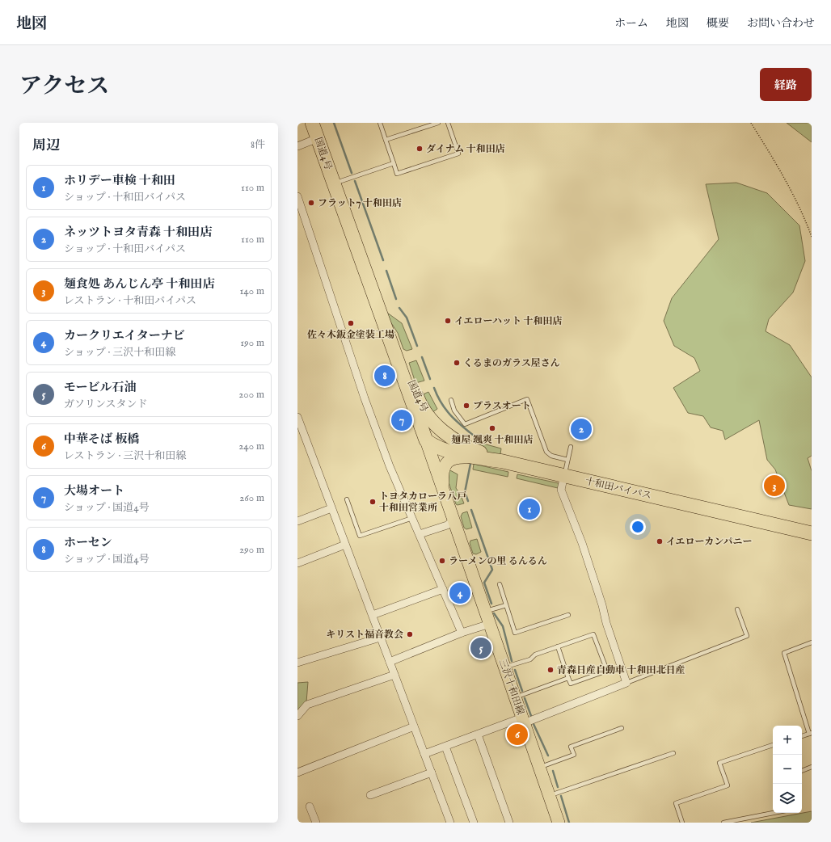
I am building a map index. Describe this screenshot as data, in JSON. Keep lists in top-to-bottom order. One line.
{"streets":{"highway":["国道4号","十和田バイパス"],"main road":["三沢十和田線"]},"crossings":[["国道4号","十和田バイパス"],["国道4号","三沢十和田線"],["十和田バイパス","三沢十和田線"]],"places":["ダイナム 十和田店","フラット7 十和田店","イエローハット 十和田店","佐々木鈑金塗装工場","くるまのガラス屋さん","プラスオート","麺屋 颯爽 十和田店","トヨタカローラ八戸 十和田営業所","イエローカンパニー","ラーメンの里 るんるん","キリスト福音教会","青森日産自動車 十和田北日産"],"page":{"header":"地図","nav":["ホーム","地図","概要","お問い合わせ"],"title":"アクセス","buttons":"経路","heading":["周辺","8件"],"list":[{"mark":"1","name":"ホリデー車検 十和田","note":"ショップ · 十和田バイパス","value":"110 m"},{"mark":"2","name":"ネッツトヨタ青森 十和田店","note":"ショップ · 十和田バイパス","value":"110 m"},{"mark":"3","name":"麺食処 あんじん亭 十和田店","note":"レストラン · 十和田バイパス","value":"140 m"},{"mark":"4","name":"カークリエイターナビ","note":"ショップ · 三沢十和田線","value":"190 m"},{"mark":"5","name":"モービル石油","note":"ガソリンスタンド","value":"200 m"},{"mark":"6","name":"中華そば 板橋","note":"レストラン · 三沢十和田線","value":"240 m"},{"mark":"7","name":"大場オート","note":"ショップ · 国道4号","value":"260 m"},{"mark":"8","name":"ホーセン","note":"ショップ · 国道4号","value":"290 m"}],"pins":["8","7","2","3","1","4","5","6"],"map_buttons":["+","−"]}}
